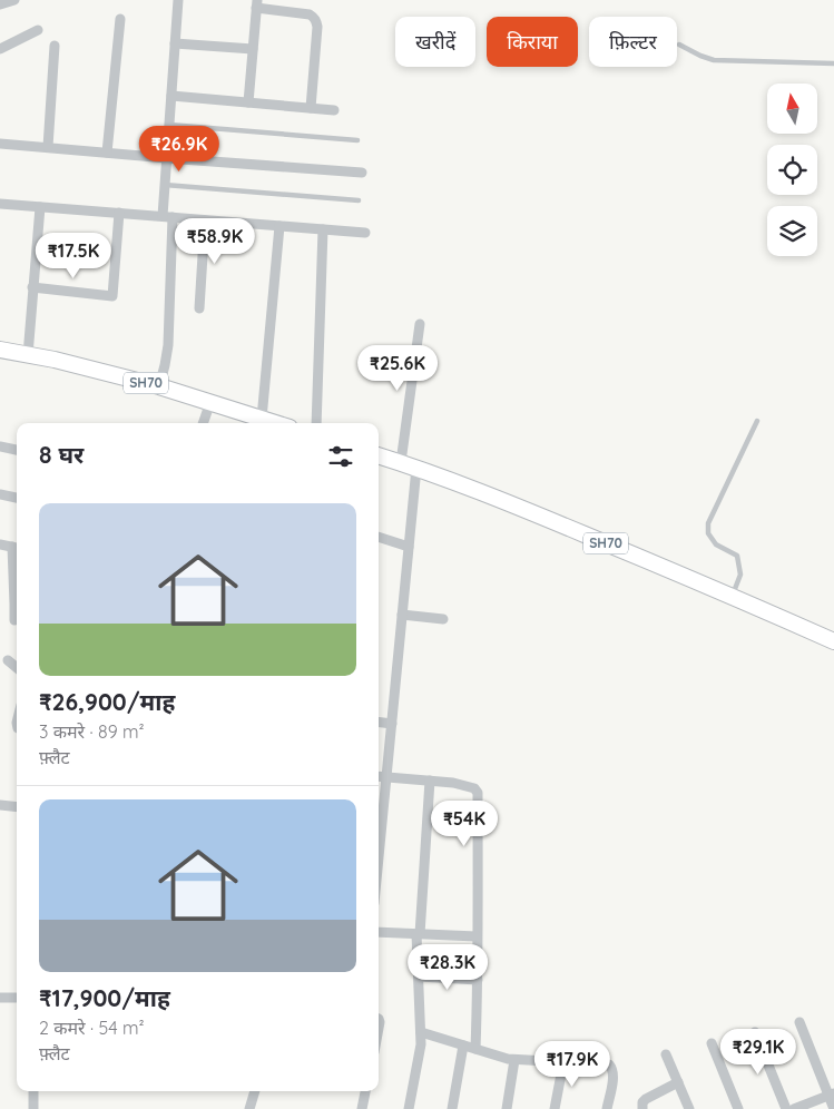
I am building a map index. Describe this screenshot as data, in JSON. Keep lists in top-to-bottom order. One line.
{"streets":{"main road":["SH70"]},"north":"top","page":{"chip":["खरीदें","किराया","फ़िल्टर"],"price":["₹26.9K","₹58.9K","₹17.5K","₹25.6K","₹54K","₹28.3K","₹29.1K","₹17.9K"],"heading":"8 घर","list":[{"name":"₹26,900/माह","note":"3 कमरे · 89 m² · फ़्लैट"},{"name":"₹17,900/माह","note":"2 कमरे · 54 m² · फ़्लैट"}]}}
